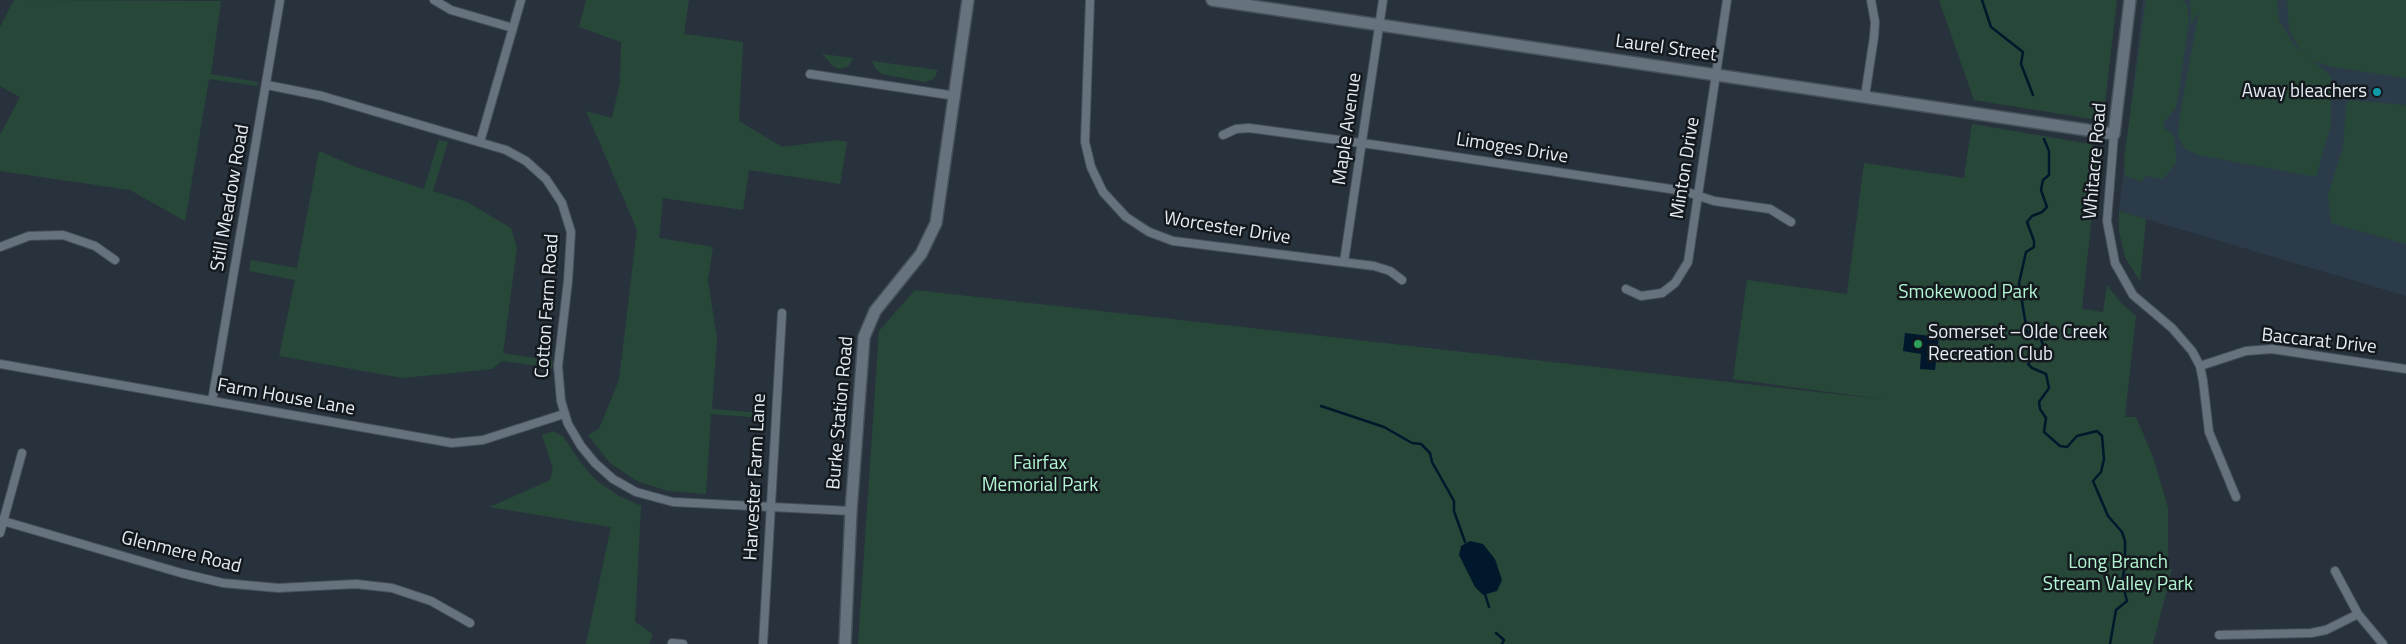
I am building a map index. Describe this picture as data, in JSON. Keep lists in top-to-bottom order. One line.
{"streets":{"street":["Laurel Street","Maple Avenue","Limoges Drive","Whitacre Road","Minton Drive","Still Meadow Road","Worcester Drive","Cotton Farm Road","Baccarat Drive","Farm House Lane","Burke Station Road","Harvester Farm Lane","Glenmere Road"]},"crossings":[["Laurel Street","Maple Avenue"],["Laurel Street","Whitacre Road"],["Laurel Street","Minton Drive"],["Maple Avenue","Limoges Drive"],["Maple Avenue","Worcester Drive"],["Limoges Drive","Minton Drive"],["Whitacre Road","Baccarat Drive"],["Still Meadow Road","Cotton Farm Road"],["Still Meadow Road","Farm House Lane"],["Cotton Farm Road","Farm House Lane"],["Cotton Farm Road","Burke Station Road"],["Cotton Farm Road","Harvester Farm Lane"]],"parks":["Smokewood Park","Fairfax Memorial Park","Long Branch Stream Valley Park"],"places":["Away bleachers","Somerset –Olde Creek Recreation Club"]}
